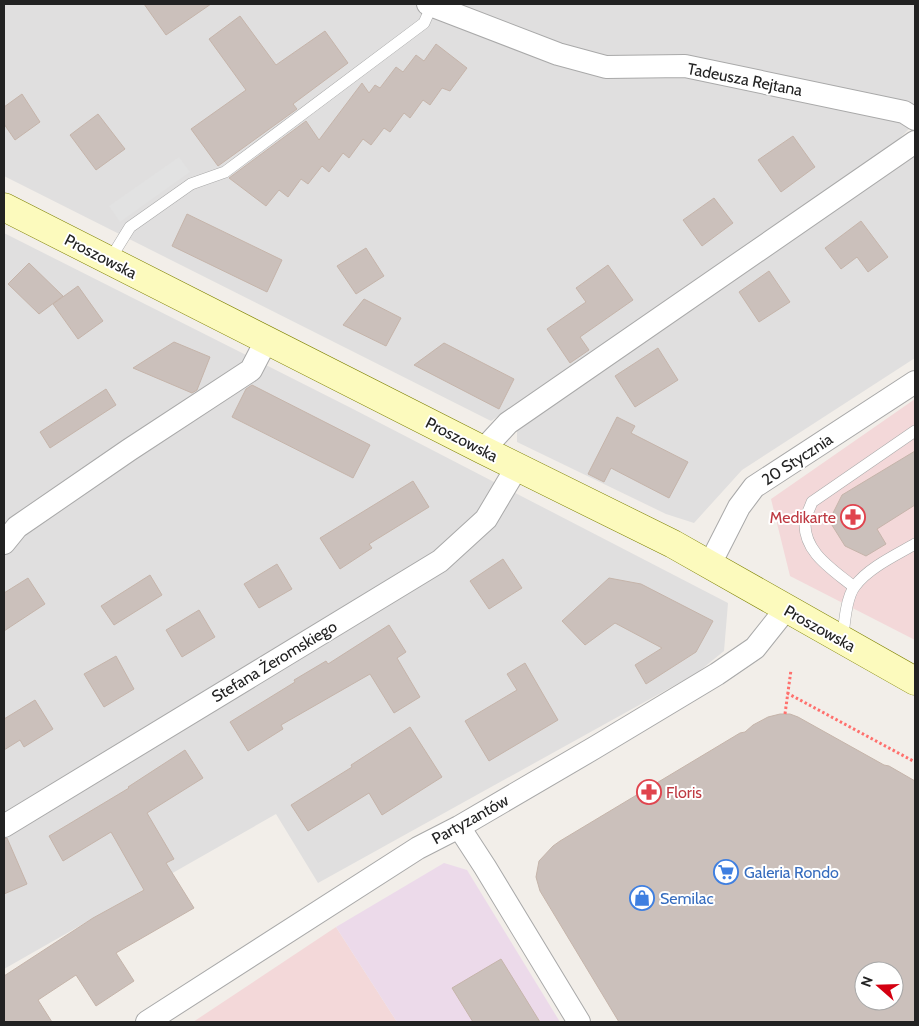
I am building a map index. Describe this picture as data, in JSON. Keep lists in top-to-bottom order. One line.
{"streets":{"main road":["Proszowska"],"street":["Tadeusza Rejtana","20 Stycznia","Stefana Żeromskiego","Partyzantów"]},"crossings":[["Proszowska","20 Stycznia"],["Proszowska","Stefana Żeromskiego"],["Proszowska","Partyzantów"]],"places":{"pharmacy":["Medikarte","Floris"],"supermarket":["Galeria Rondo"],"shop":["Semilac"]},"north":"left"}
